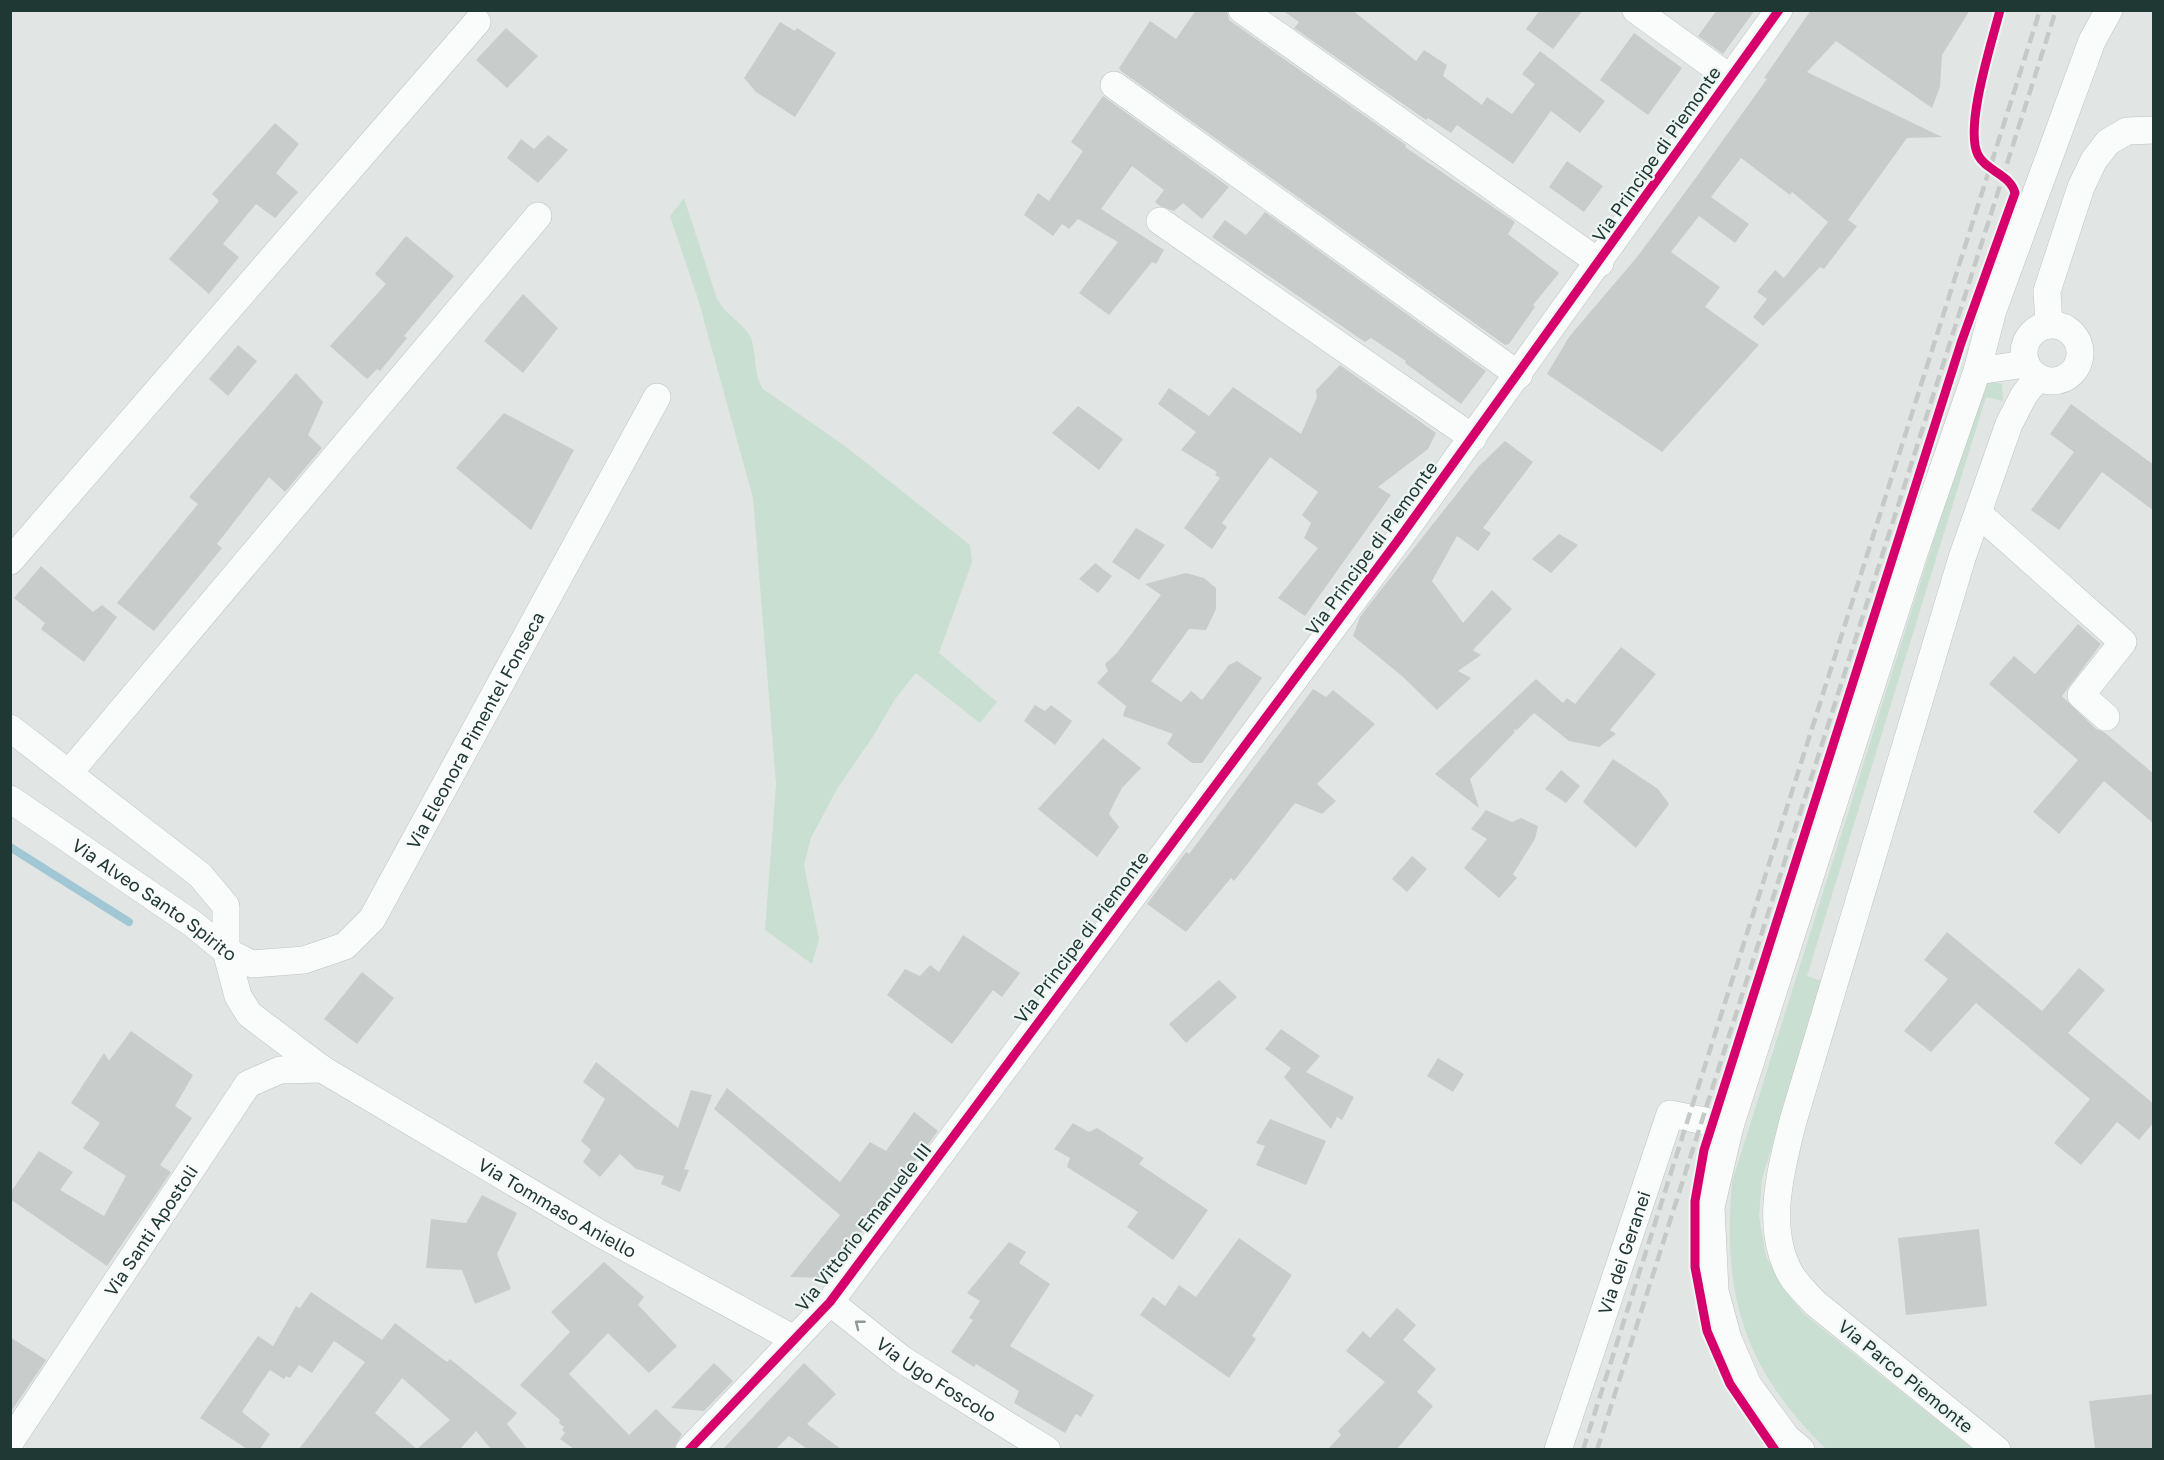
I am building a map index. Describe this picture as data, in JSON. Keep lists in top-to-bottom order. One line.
{"streets":{"street":["Via Principe di Piemonte","Via Eleonora Pimentel Fonseca","Via Alveo Santo Spirito","Via Tommaso Aniello","Via Vittorio Emanuele III","Via Santi Apostoli","Via dei Geranei","Via Parco Piemonte","Via Ugo Foscolo"]},"crossings":[["Via Principe di Piemonte","Via Vittorio Emanuele III"],["Via Eleonora Pimentel Fonseca","Via Alveo Santo Spirito"],["Via Alveo Santo Spirito","Via Tommaso Aniello"],["Via Alveo Santo Spirito","Via Santi Apostoli"],["Via Tommaso Aniello","Via Vittorio Emanuele III"],["Via Tommaso Aniello","Via Santi Apostoli"],["Via Vittorio Emanuele III","Via Ugo Foscolo"]],"one_way":["Via Ugo Foscolo"]}
